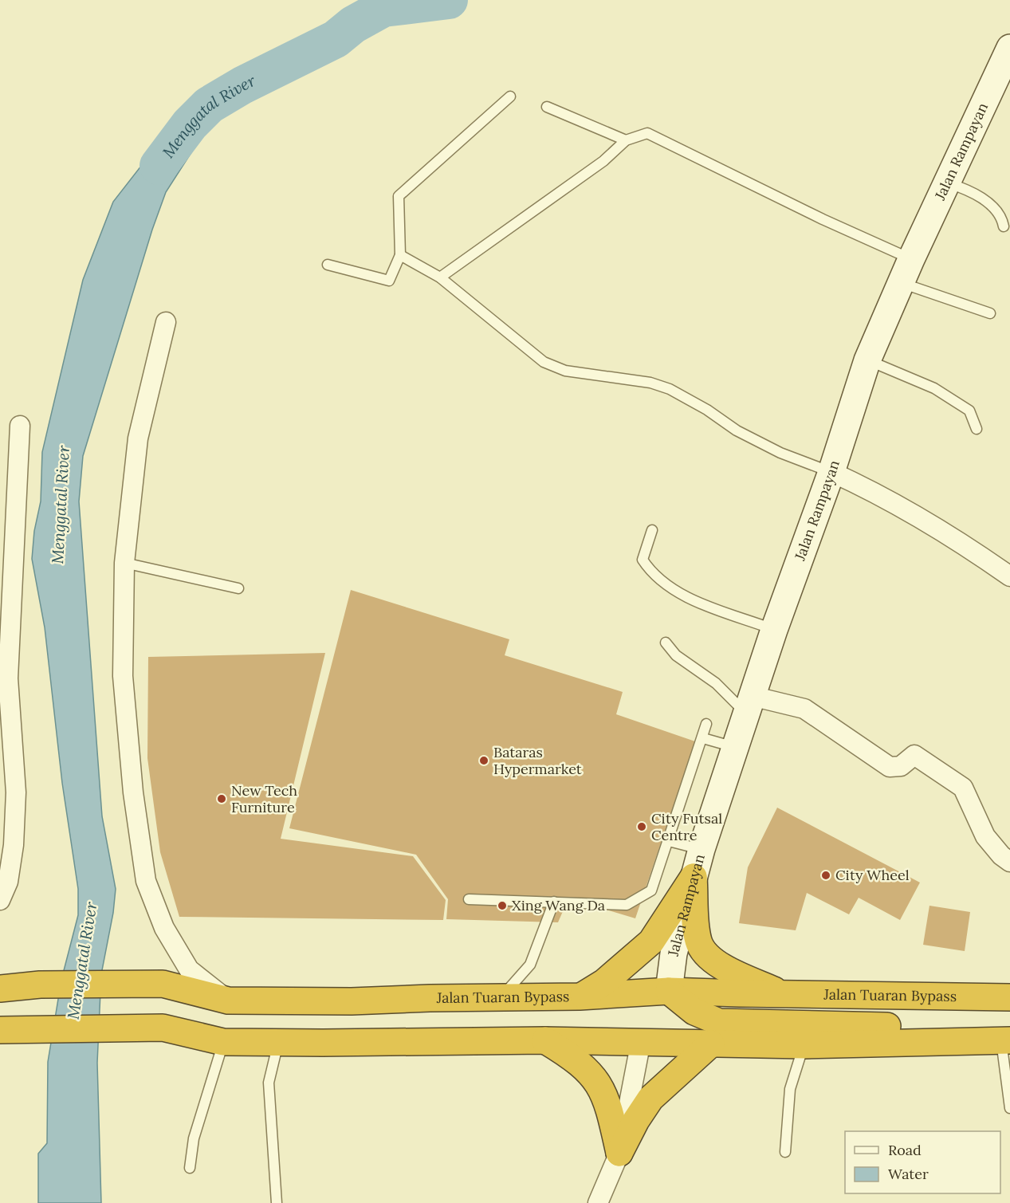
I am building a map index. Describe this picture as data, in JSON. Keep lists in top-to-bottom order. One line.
{"streets":{"highway":["Jalan Tuaran Bypass"],"street":["Jalan Rampayan"]},"crossings":[["Jalan Rampayan","Jalan Tuaran Bypass"]],"water":["Menggatal River"],"places":["Bataras Hypermarket","New Tech Furniture","City Futsal Centre","City Wheel","Xing Wang Da"],"legend":["Road","Water"]}
